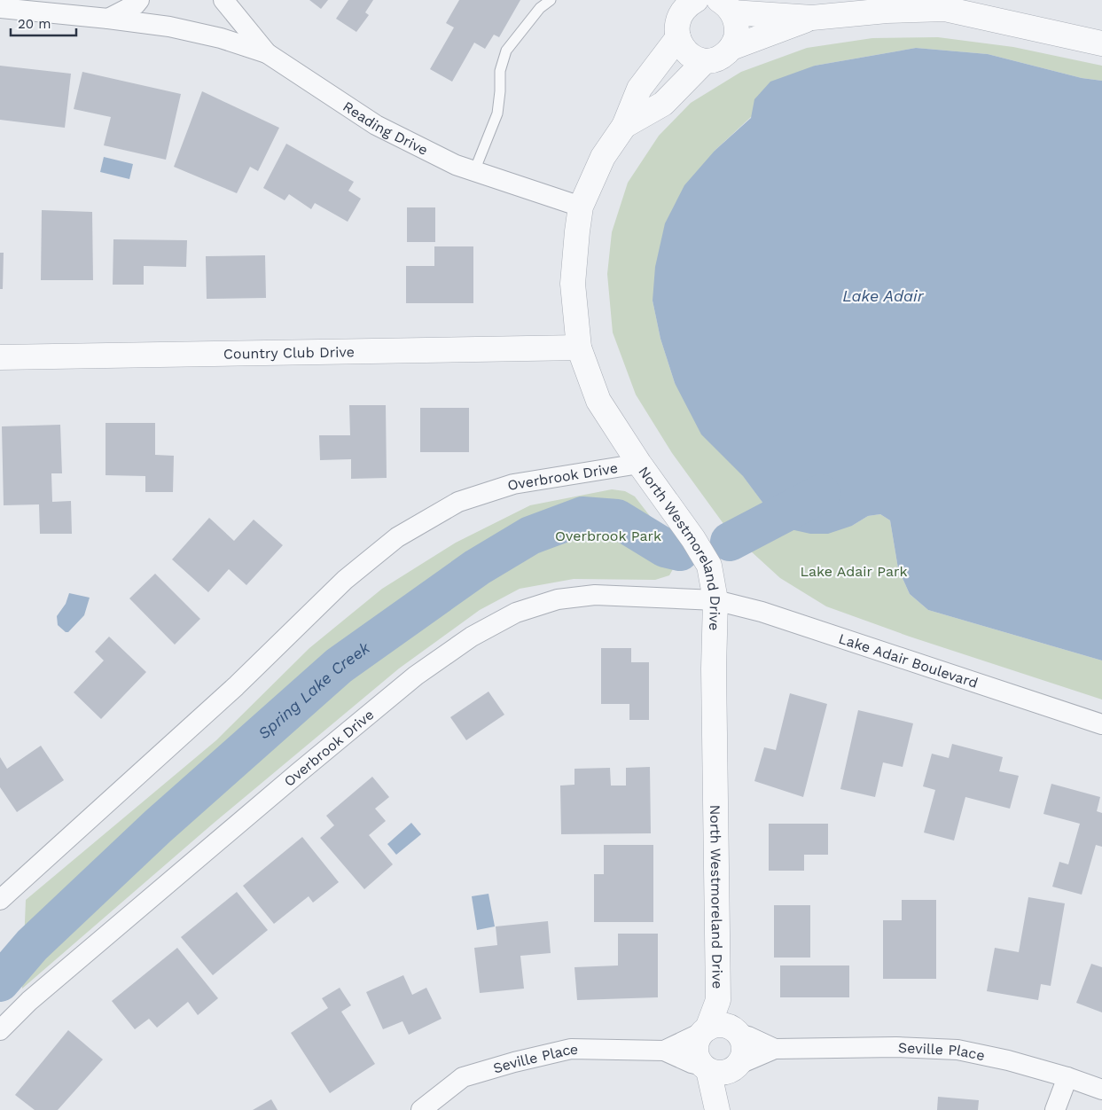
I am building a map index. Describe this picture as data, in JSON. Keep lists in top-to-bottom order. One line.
{"streets":{"street":["Reading Drive","Country Club Drive","Overbrook Drive","North Westmoreland Drive","Lake Adair Boulevard","Seville Place"]},"crossings":[["Reading Drive","North Westmoreland Drive"],["Country Club Drive","North Westmoreland Drive"],["Overbrook Drive","North Westmoreland Drive"],["Overbrook Drive","Lake Adair Boulevard"],["North Westmoreland Drive","Lake Adair Boulevard"],["North Westmoreland Drive","Seville Place"]],"water":["Lake Adair","Spring Lake Creek"],"parks":["Overbrook Park","Lake Adair Park"],"scale_bar":"20 m"}
